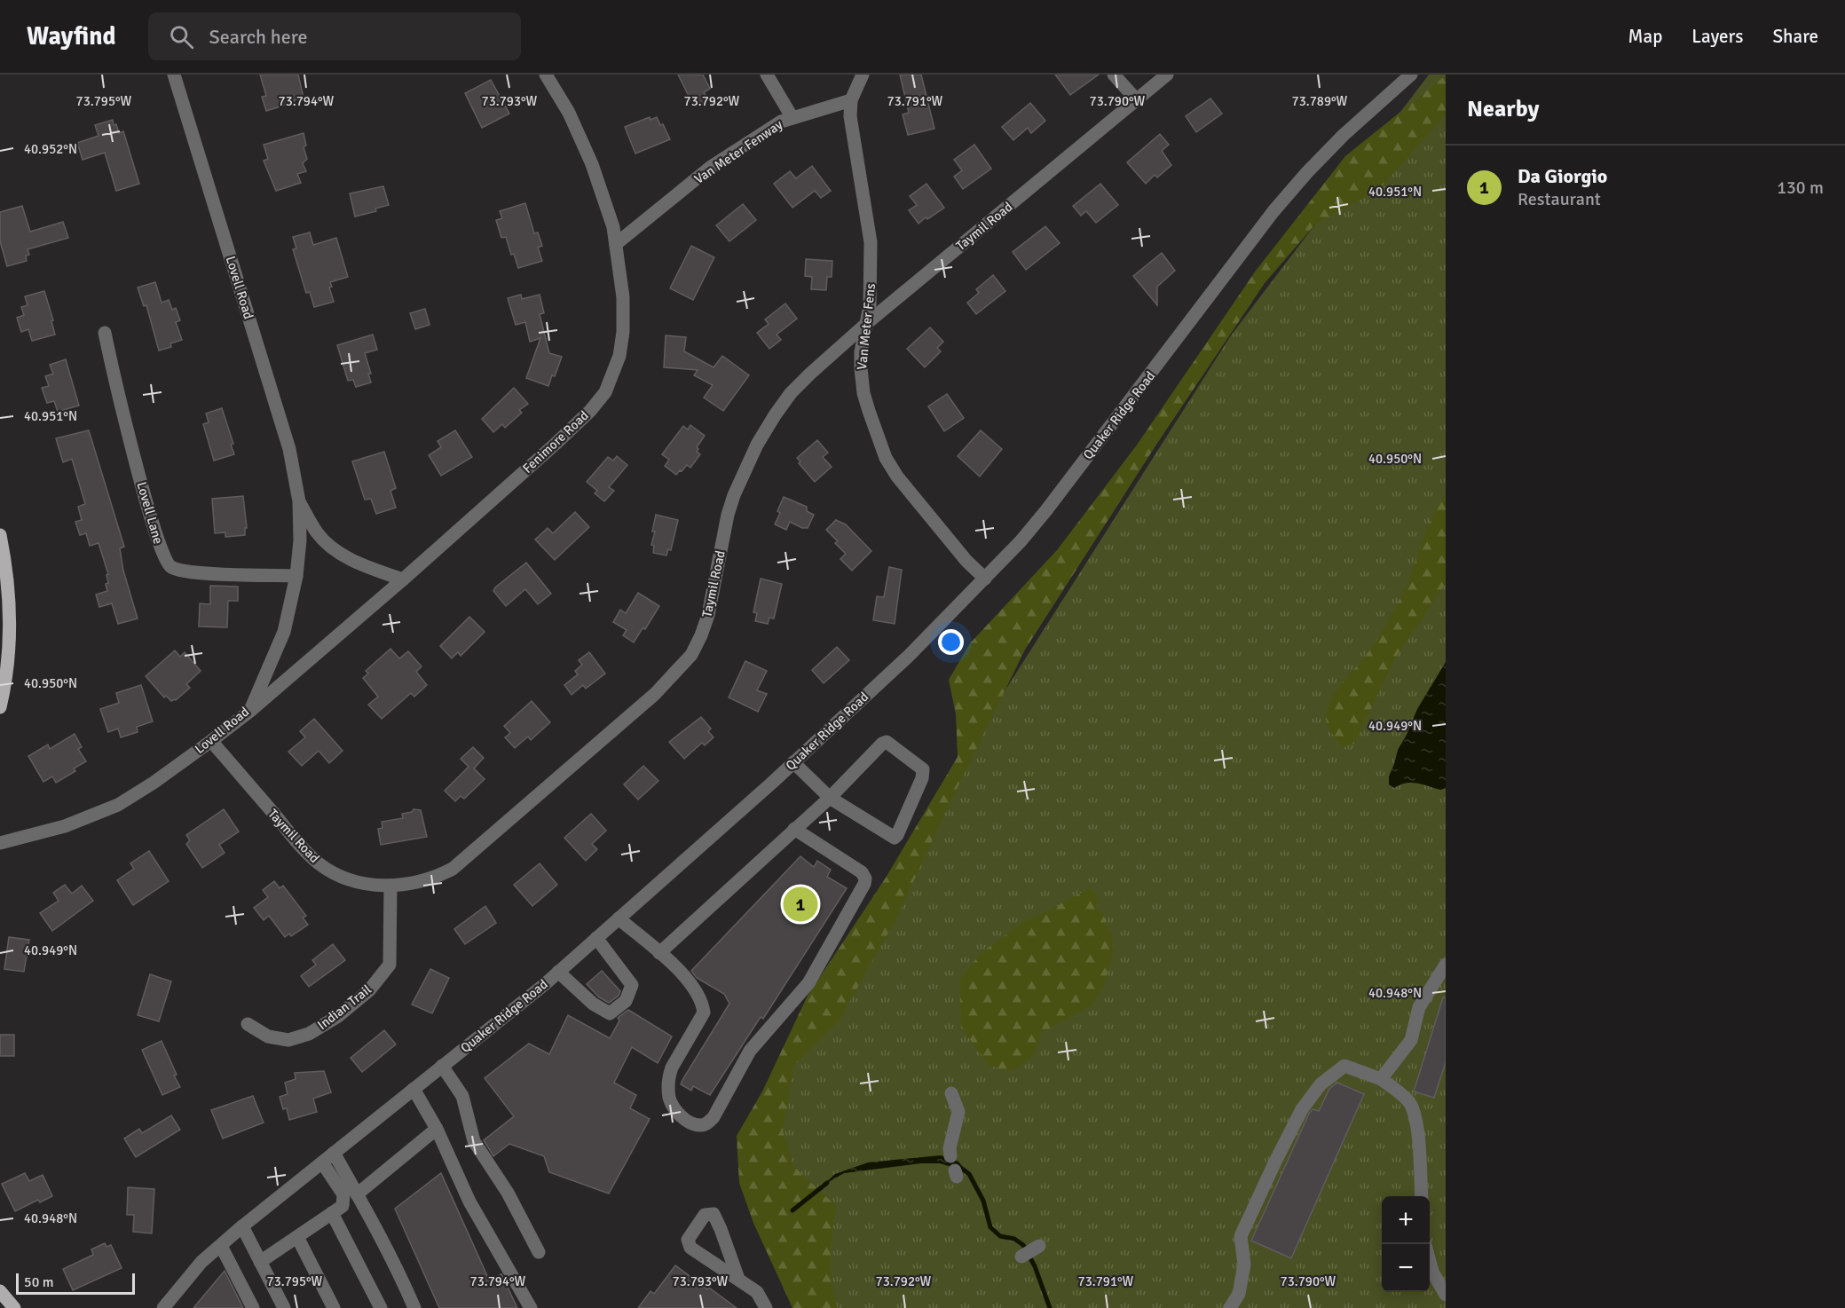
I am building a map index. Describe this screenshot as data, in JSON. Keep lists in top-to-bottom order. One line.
{"streets":{"street":["Van Meter Fenway","Taymil Road","Lovell Road","Van Meter Fens","Quaker Ridge Road","Fenimore Road","Lovell Lane","Indian Trail"]},"crossings":[["Van Meter Fenway","Van Meter Fens"],["Van Meter Fenway","Fenimore Road"],["Taymil Road","Lovell Road"],["Taymil Road","Van Meter Fens"],["Taymil Road","Indian Trail"],["Lovell Road","Fenimore Road"],["Lovell Road","Lovell Lane"],["Van Meter Fens","Quaker Ridge Road"]],"scale_bar":"50 m","page":{"header":"Wayfind","search":"Search here","nav":["Map","Layers","Share"],"heading":"Nearby","list":[{"mark":"1","name":"Da Giorgio","note":"Restaurant","value":"130 m"}],"pins":"1","map_buttons":["+","−"],"scale":"50 m"},"coordinates":["73.795°W","73.794°W","73.793°W","73.792°W","73.791°W","73.790°W","73.789°W","40.952°N","40.951°N","40.950°N","40.949°N","40.948°N"]}
